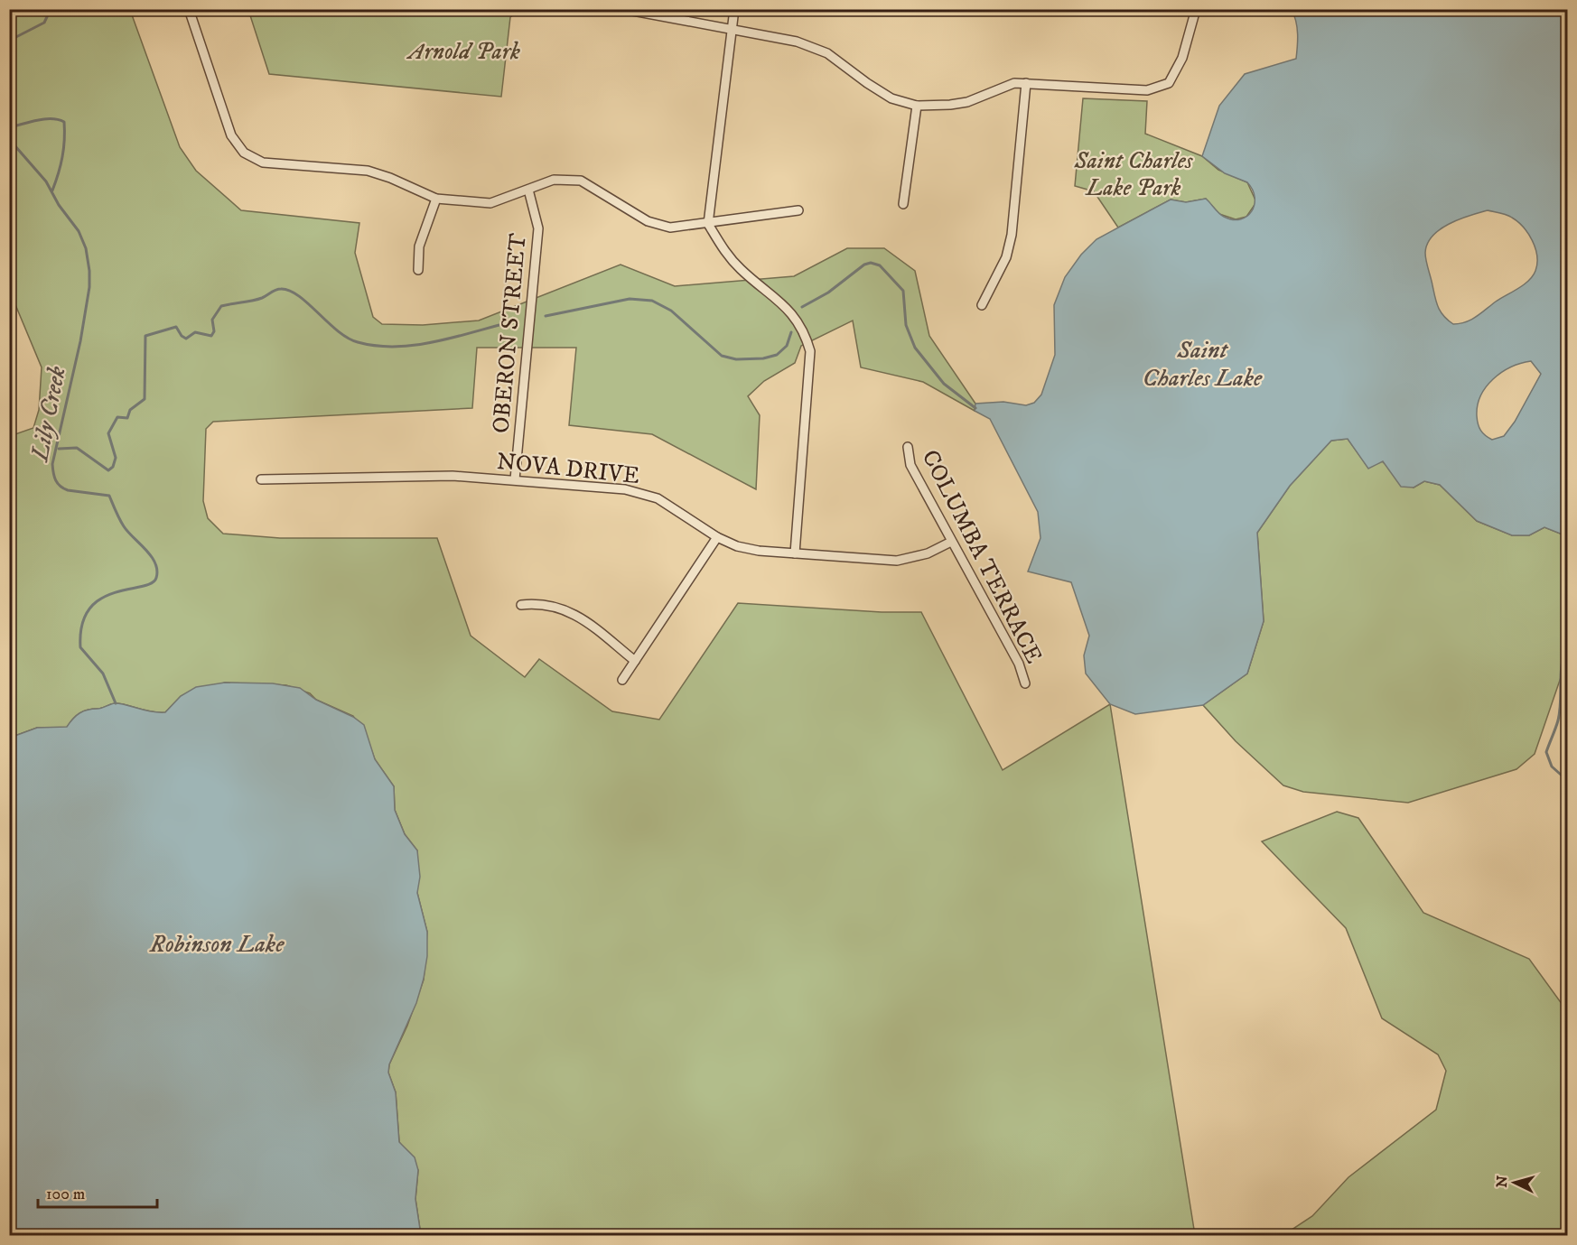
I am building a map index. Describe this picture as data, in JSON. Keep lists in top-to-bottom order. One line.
{"streets":{"street":["OBERON STREET","NOVA DRIVE","COLUMBA TERRACE"]},"crossings":[["OBERON STREET","NOVA DRIVE"],["NOVA DRIVE","COLUMBA TERRACE"]],"water":["Saint Charles Lake","Lily Creek","Robinson Lake"],"parks":["Arnold Park","Saint Charles Lake Park"],"scale_bar":"100 m","north":"left"}
